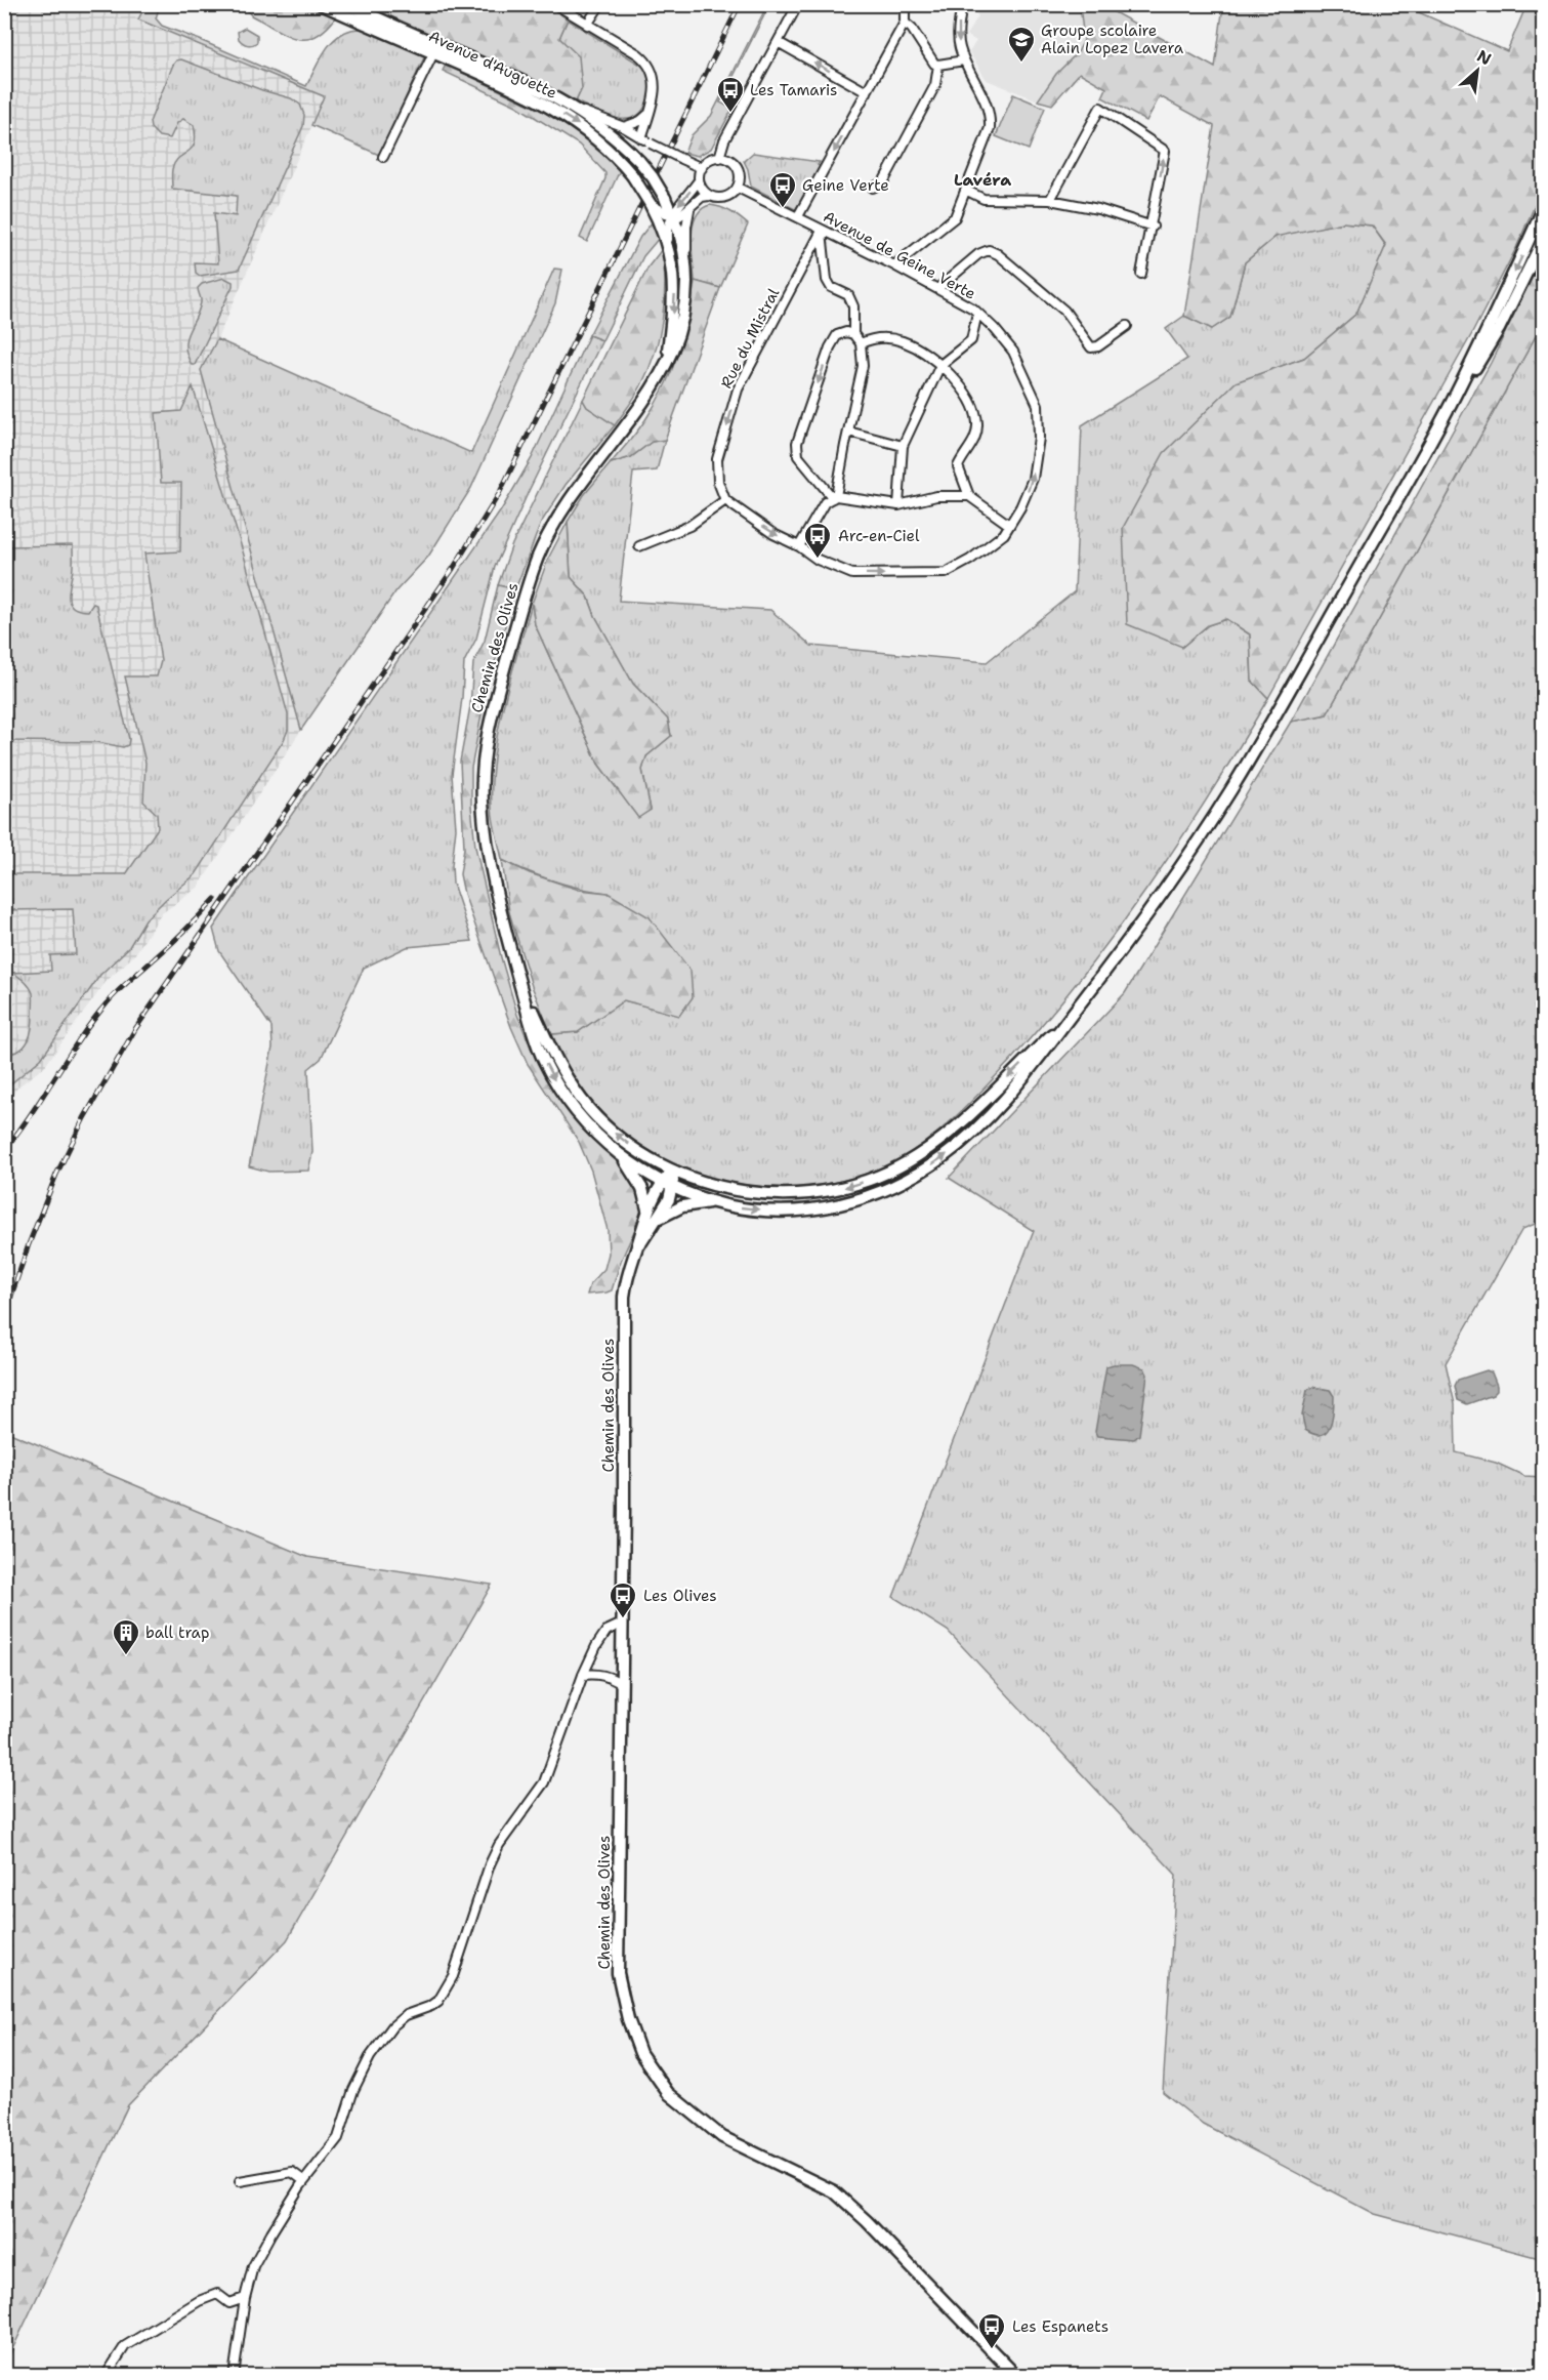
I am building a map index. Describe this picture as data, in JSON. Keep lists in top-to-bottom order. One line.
{"streets":{"main road":["Avenue d'Auguette","Chemin des Olives"],"street":["Avenue de Geine Verte","Rue du Mistral"]},"crossings":[["Avenue d'Auguette","Chemin des Olives"],["Avenue de Geine Verte","Rue du Mistral"],["Avenue de Geine Verte","Chemin des Olives"]],"one_way":["Rue du Mistral"],"districts":["Lavéra"],"places":{"school or university":["Groupe scolaire Alain Lopez Lavera"],"bus stop":["Les Tamaris","Geine Verte","Arc-en-Ciel","Les Olives","Les Espanets"],"building":["ball trap"]},"north":"top right"}
